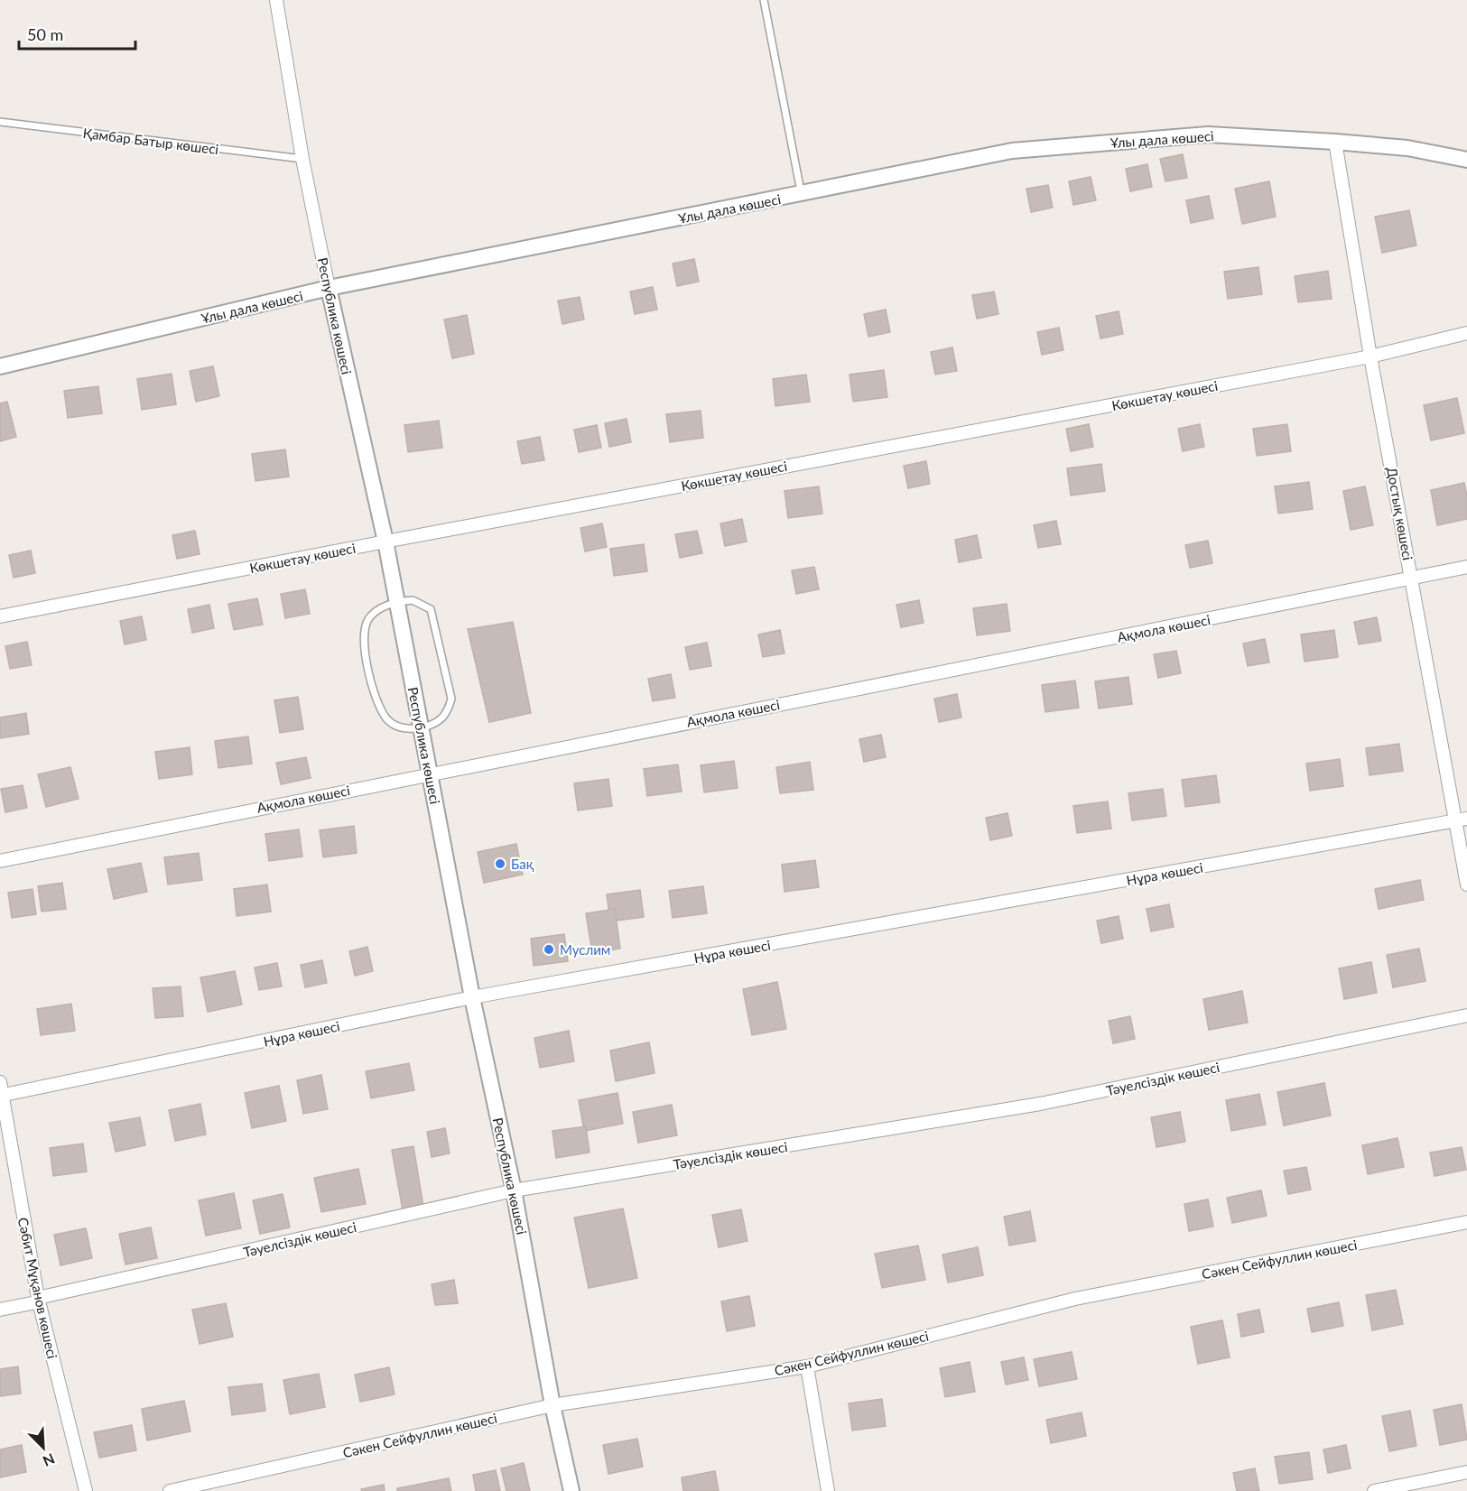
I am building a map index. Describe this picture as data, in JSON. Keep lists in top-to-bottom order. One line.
{"streets":{"street":["Ұлы дала көшесі","Республика көшесі","Көкшетау көшесі","Достық көшесі","Ақмола көшесі","Нұра көшесі","Тәуелсіздік көшесі","Сәкен Сейфуллин көшесі","Сәбит Мұқанов көшесі"],"lane":["Қамбар Батыр көшесі"]},"crossings":[["Ұлы дала көшесі","Республика көшесі"],["Ұлы дала көшесі","Достық көшесі"],["Қамбар Батыр көшесі","Республика көшесі"],["Республика көшесі","Көкшетау көшесі"],["Республика көшесі","Ақмола көшесі"],["Республика көшесі","Нұра көшесі"],["Республика көшесі","Тәуелсіздік көшесі"],["Республика көшесі","Сәкен Сейфуллин көшесі"],["Көкшетау көшесі","Достық көшесі"],["Достық көшесі","Ақмола көшесі"],["Достық көшесі","Нұра көшесі"],["Нұра көшесі","Сәбит Мұқанов көшесі"],["Тәуелсіздік көшесі","Сәбит Мұқанов көшесі"]],"places":["Бақ","Муслим"],"scale_bar":"50 m","north":"bottom right"}
